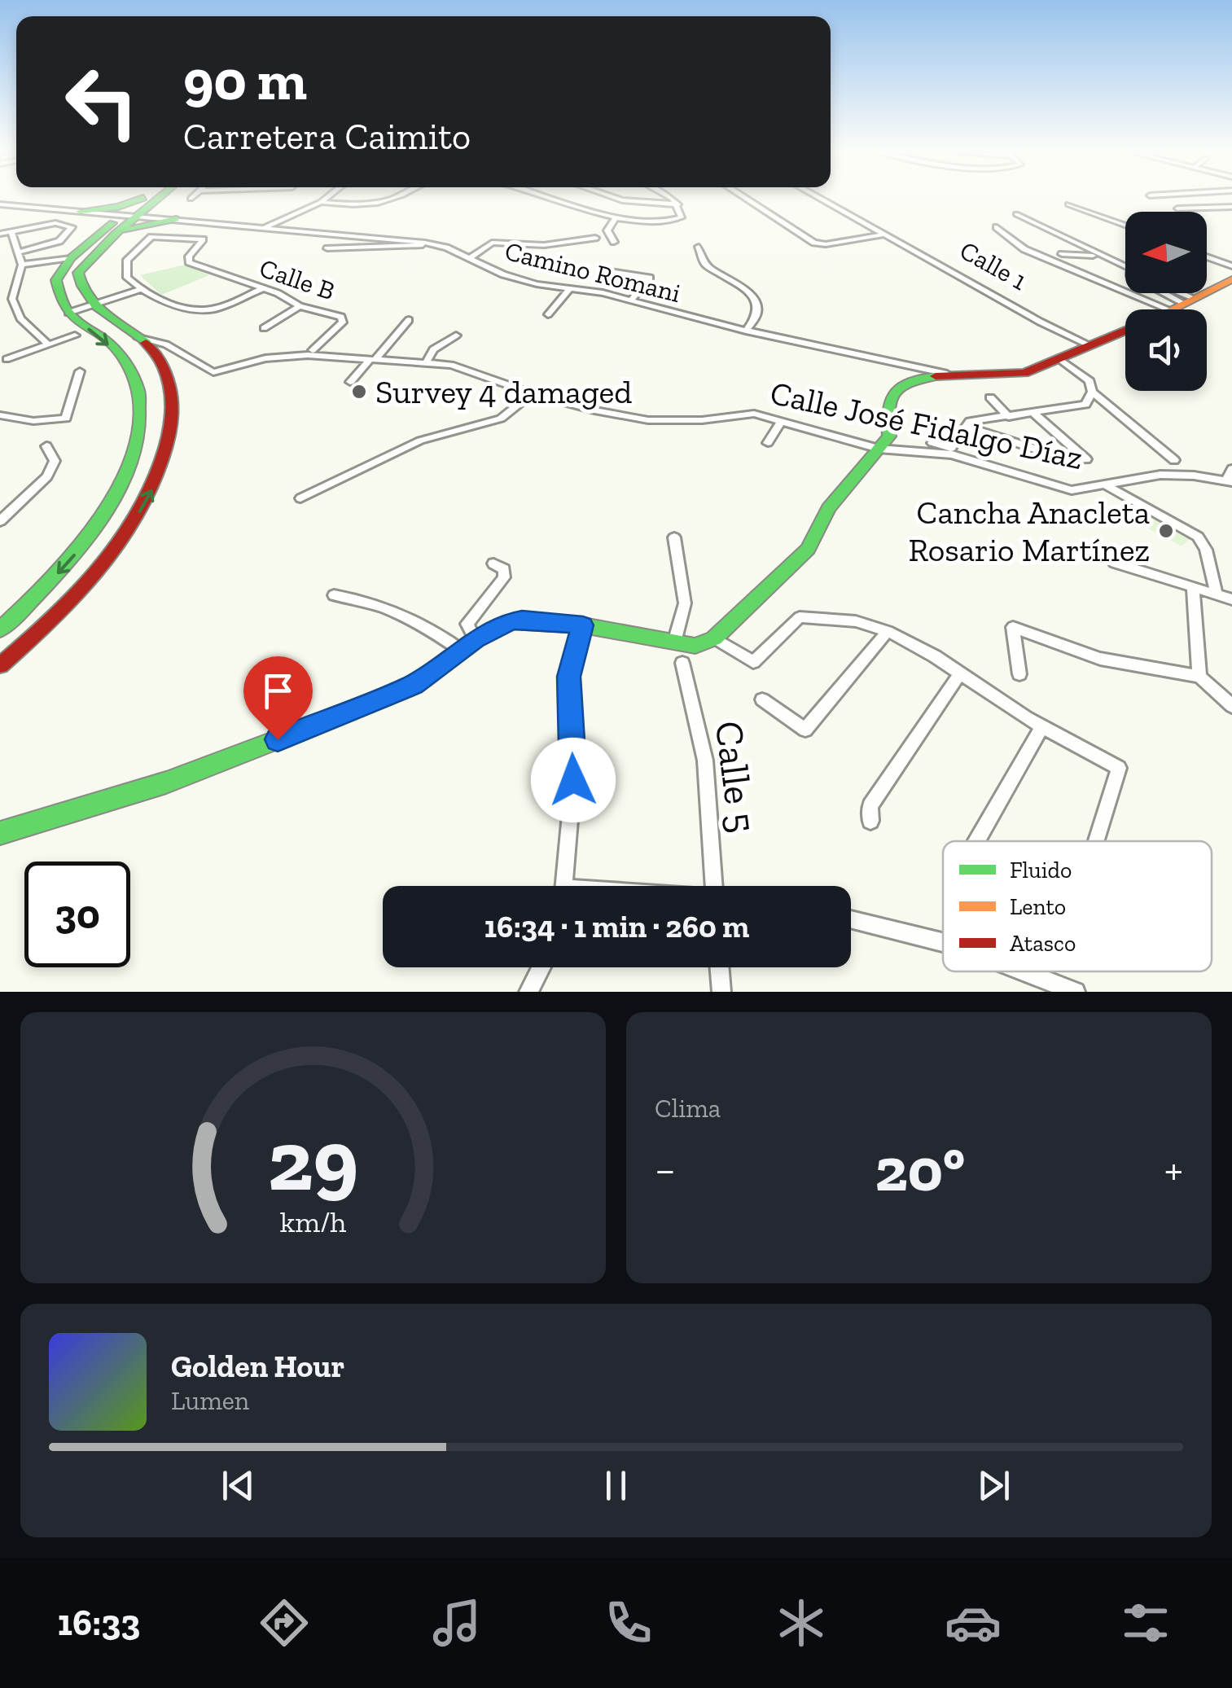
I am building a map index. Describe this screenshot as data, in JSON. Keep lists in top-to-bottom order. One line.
{"streets":{"street":["Calle 1","Camino Romani","Calle B","Calle José Fidalgo Díaz","Calle 5"]},"places":["Survey 4 damaged","Cancha Anacleta Rosario Martínez"],"legend":["Fluido","Lento","Atasco"],"north":"left","page":{"turn":["90 m","Carretera Caimito"],"limit":"30","trip":"16:34 · 1 min · 260 m","tile":"Clima","heat":["−","20°","+"],"song":["Golden Hour","Lumen"],"tabs":"16:33","gauge":["29","km/h"]}}
